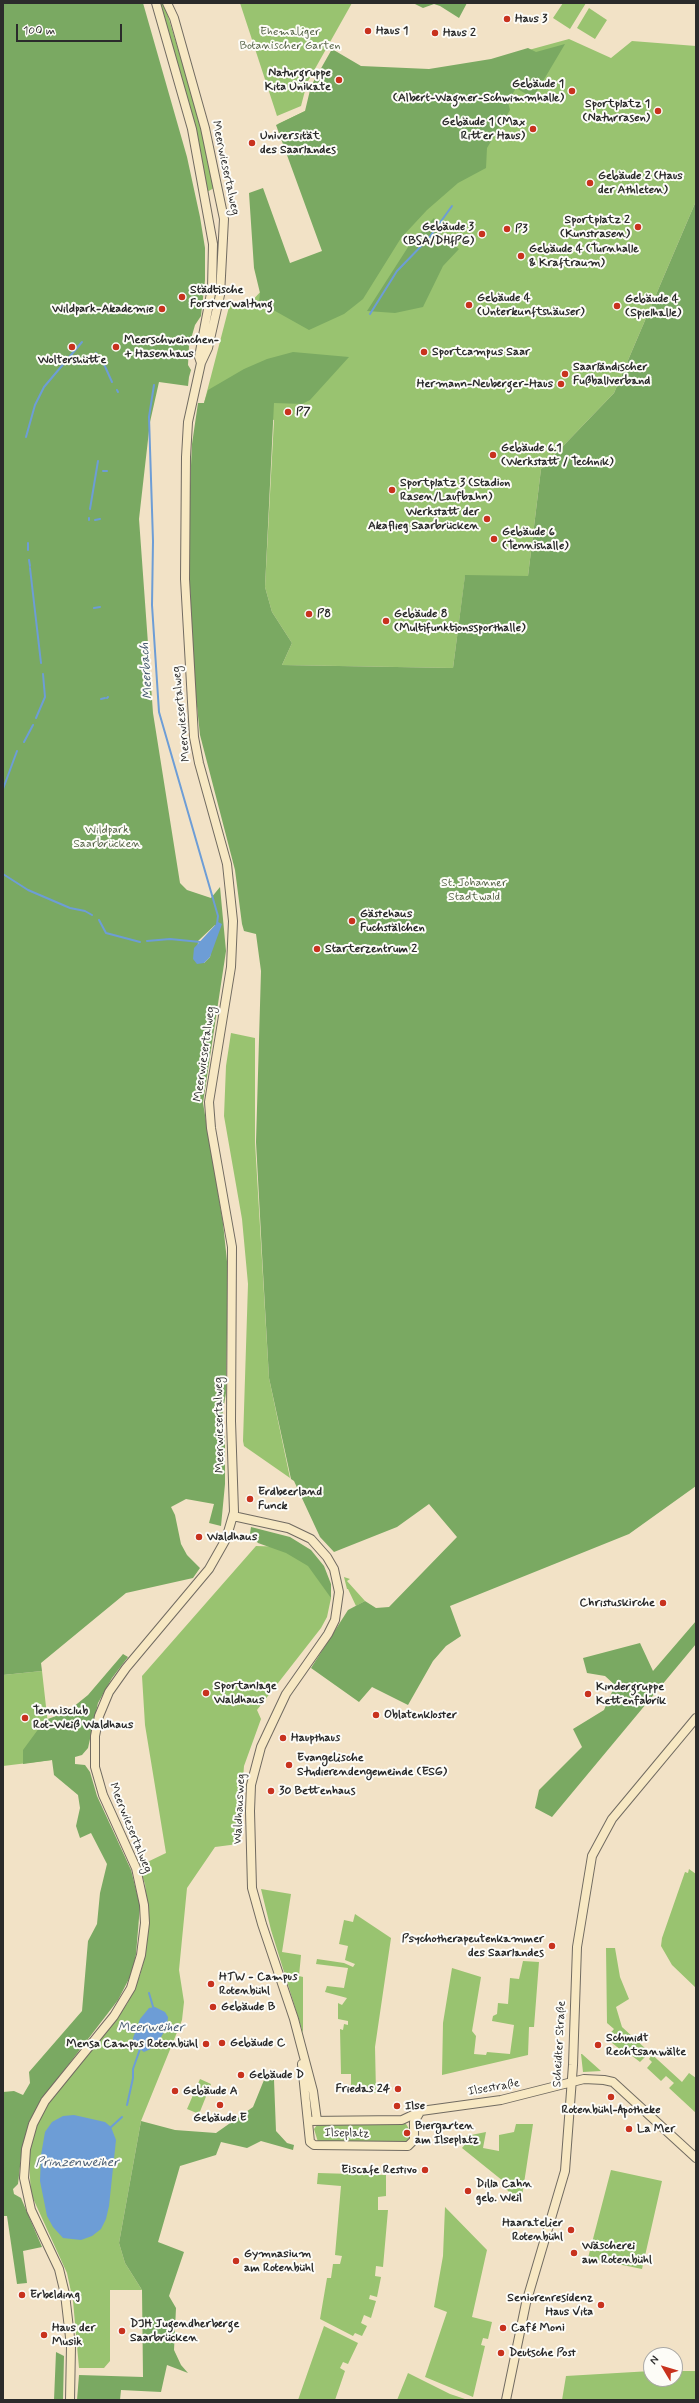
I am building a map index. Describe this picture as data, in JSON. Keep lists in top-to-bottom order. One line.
{"streets":{"main road":["Meerwiesertalweg","Waldhausweg","Scheidter Straße","Ilsestraße","Ilseplatz"]},"crossings":[["Meerwiesertalweg","Waldhausweg"],["Waldhausweg","Ilseplatz"],["Scheidter Straße","Ilsestraße"],["Ilsestraße","Ilseplatz"]],"water":["Meerbach","Meerweiher","Prinzenweiher"],"parks":["Ehemaliger Botanischer Garten","Wildpark Saarbrücken","St. Johanner Stadtwald"],"places":["Haus 3","Haus 1","Haus 2","Naturgruppe Kita Unikate","Gebäude 1 (Albert-Wagner-Schwimmhalle)","Sportplatz 1 (Naturrasen)","Gebäude 1 (Max Ritter Haus)","Universität des Saarlandes","Gebäude 2 (Haus der Athleten)","Sportplatz 2 (Kunstrasen)","P3","Gebäude 3 (BSA/DHfPG)","Gebäude 4 (Turnhalle & Kraftraum)","Städtische Forstverwaltung","Gebäude 4 (Unterkunftshäuser)","Gebäude 4 (Spielhalle)","Wildpark-Akademie","Woltershütte","Meerschweinchen- + Hasenhaus","Sportcampus Saar","Saarländischer Fußballverband","Hermann-Neuberger-Haus","P7","Gebäude 6.1 (Werkstatt / Technik)","Sportplatz 3 (Stadion Rasen/Laufbahn)","Werkstatt der Akaflieg Saarbrücken","Gebäude 6 (Tennishalle)","P8","Gebäude 8 (Multifunktionssporthalle)","Gästehaus Fuchstälchen","Starterzentrum 2","Erdbeerland Funck","Waldhaus","Christuskirche","Sportanlage Waldhaus","Kindergruppe Kettenfabrik","Oblatenkloster","Tennisclub Rot-Weiß Waldhaus","Haupthaus","Evangelische Studierendengemeinde (ESG)","30 Bettenhaus","Psychotherapeutenkammer des Saarlandes","HTW - Campus Rotenbühl","Gebäude B","Gebäude C","Mensa Campus Rotenbühl","Schmidt Rechtsanwälte","Gebäude D","Friedas 24","Gebäude A","Rotenbühl-Apotheke","Gebäude E","Ilse","La Mer","Biergarten am Ilseplatz","Eiscafe Restivo","Dilla Cahn geb. Weil","Haaratelier Rotenbühl","Wäscherei am Rotenbühl","Gymnasium am Rotenbühl","Erbelding","Seniorenresidenz Haus Vita","Café Moni","DJH Jugendherberge Saarbrücken","Haus der Musik","Deutsche Post"],"scale_bar":"100 m","north":"top left"}
